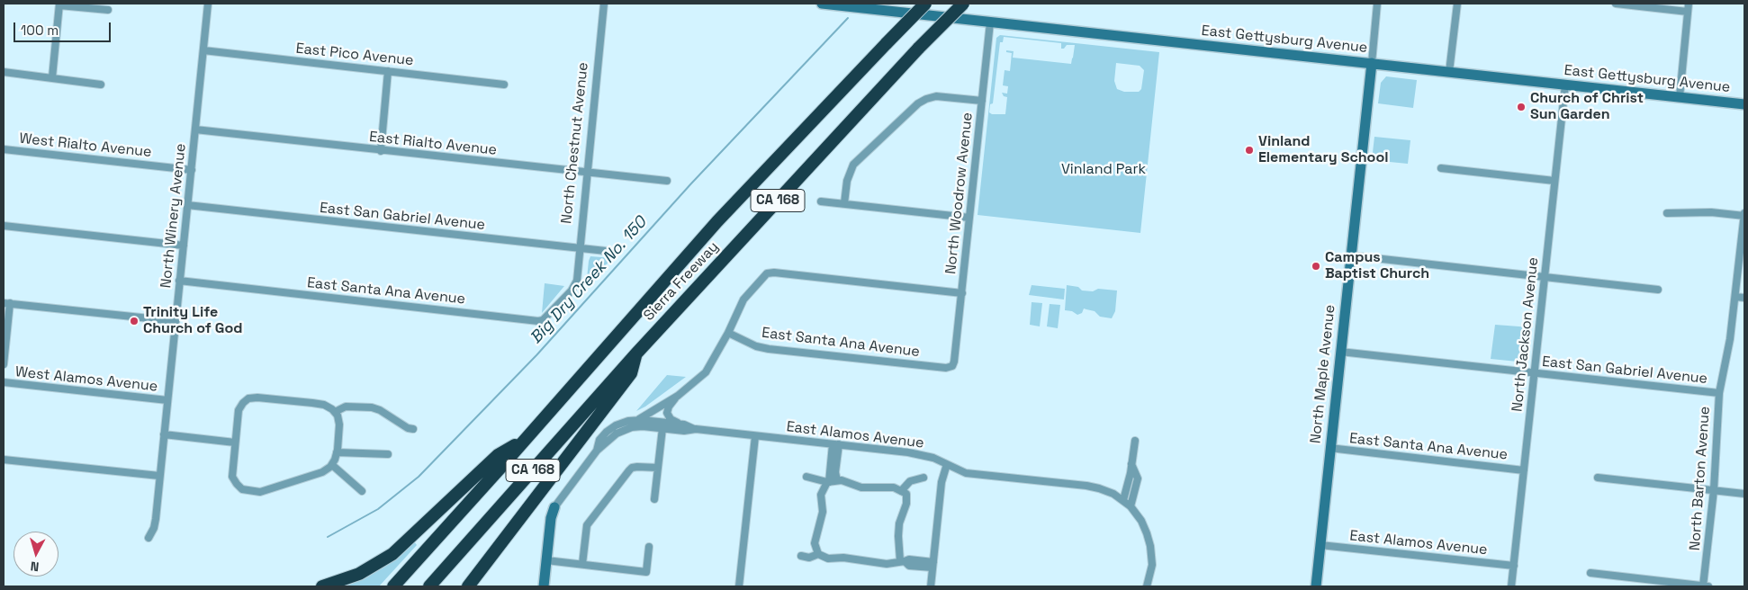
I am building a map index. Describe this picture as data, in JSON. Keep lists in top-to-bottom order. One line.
{"streets":{"highway":["CA 168","Sierra Freeway"],"street":["East Gettysburg Avenue","East Pico Avenue","North Chestnut Avenue","East Rialto Avenue","West Rialto Avenue","North Woodrow Avenue","North Winery Avenue","East San Gabriel Avenue","East Santa Ana Avenue","North Jackson Avenue","North Maple Avenue","West Alamos Avenue","East Alamos Avenue","North Barton Avenue"]},"crossings":[["East Gettysburg Avenue","North Woodrow Avenue"],["East Gettysburg Avenue","North Jackson Avenue"],["East Gettysburg Avenue","North Maple Avenue"],["East Pico Avenue","North Winery Avenue"],["North Chestnut Avenue","East Rialto Avenue"],["North Chestnut Avenue","East San Gabriel Avenue"],["North Chestnut Avenue","East Santa Ana Avenue"],["East Rialto Avenue","North Winery Avenue"],["West Rialto Avenue","North Winery Avenue"],["North Woodrow Avenue","East Santa Ana Avenue"],["North Winery Avenue","East San Gabriel Avenue"],["North Winery Avenue","East Santa Ana Avenue"],["North Winery Avenue","West Alamos Avenue"],["East San Gabriel Avenue","North Jackson Avenue"],["East San Gabriel Avenue","North Maple Avenue"],["East San Gabriel Avenue","North Barton Avenue"],["East Santa Ana Avenue","North Jackson Avenue"],["East Santa Ana Avenue","North Maple Avenue"],["North Jackson Avenue","East Alamos Avenue"],["North Maple Avenue","East Alamos Avenue"]],"water":["Big Dry Creek No. 150"],"parks":["Vinland Park"],"places":["Church of Christ Sun Garden","Vinland Elementary School","Campus Baptist Church","Trinity Life Church of God"],"scale_bar":"100 m","north":"bottom"}
